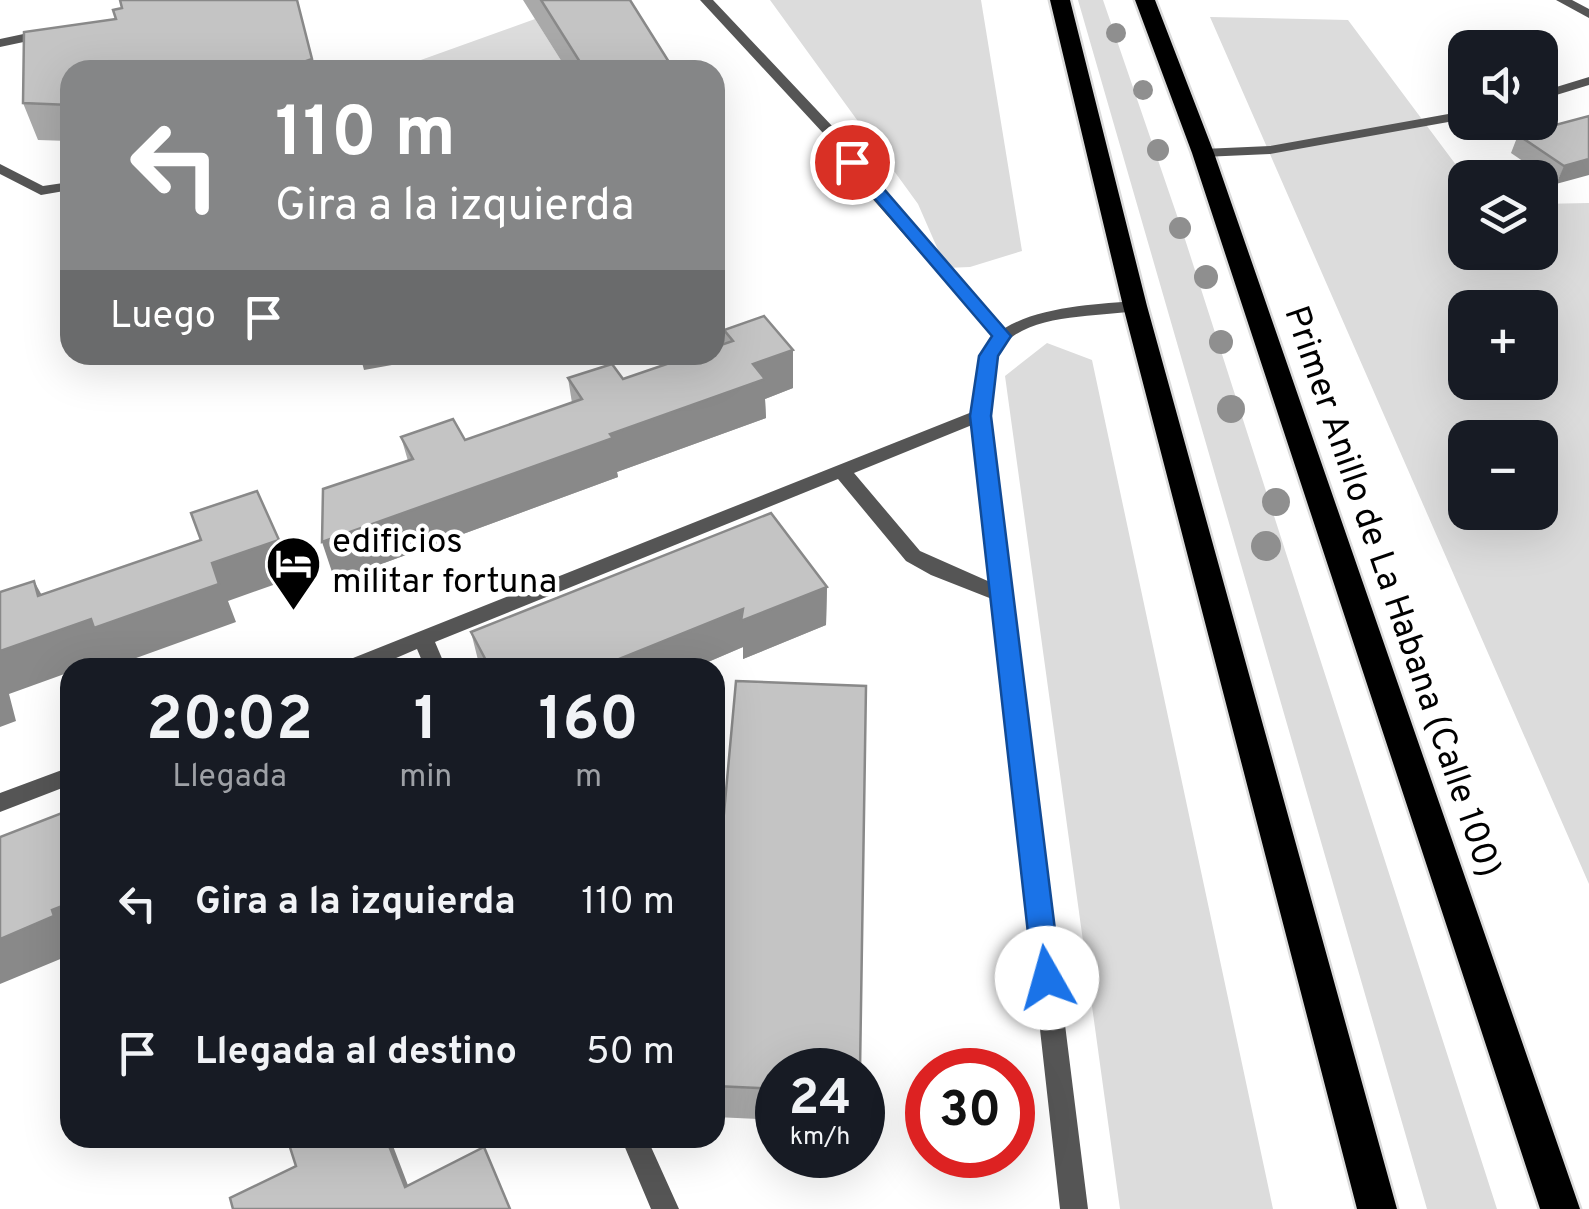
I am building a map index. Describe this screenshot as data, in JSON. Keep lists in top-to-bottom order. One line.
{"streets":{"highway":["Primer Anillo de La Habana (Calle 100)"]},"places":{"hotel":["edificios militar fortuna"]},"page":{"map_buttons":["+","−"],"turn":["110 m","Gira a la izquierda"],"then":"Luego","eta":["20:02","Llegada","1","min","160","m"],"list":[{"name":"Gira a la izquierda","value":"110 m"},{"name":"Llegada al destino","value":"50 m"}],"speed":"24 km/h","limit":"30"}}
